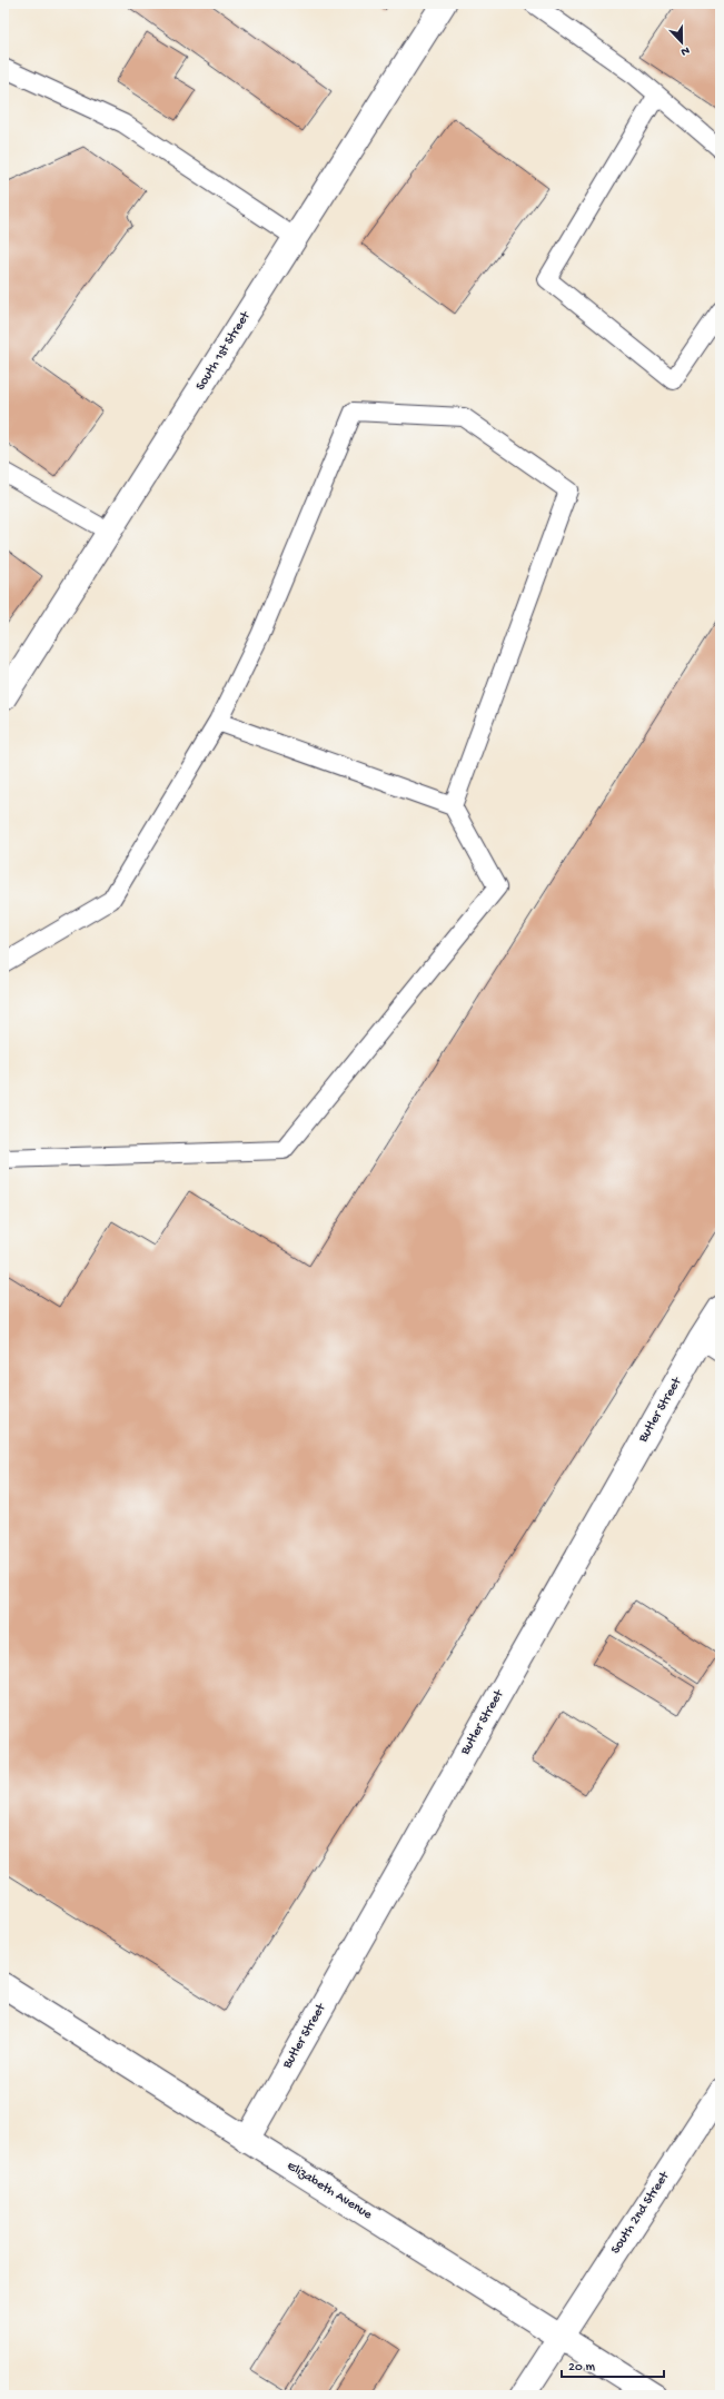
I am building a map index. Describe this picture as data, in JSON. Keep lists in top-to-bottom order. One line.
{"streets":{"street":["South 1st Street","Butler Street","Elizabeth Avenue","South 2nd Street"]},"crossings":[["Butler Street","Elizabeth Avenue"],["Elizabeth Avenue","South 2nd Street"]],"scale_bar":"20 m","north":"bottom"}
